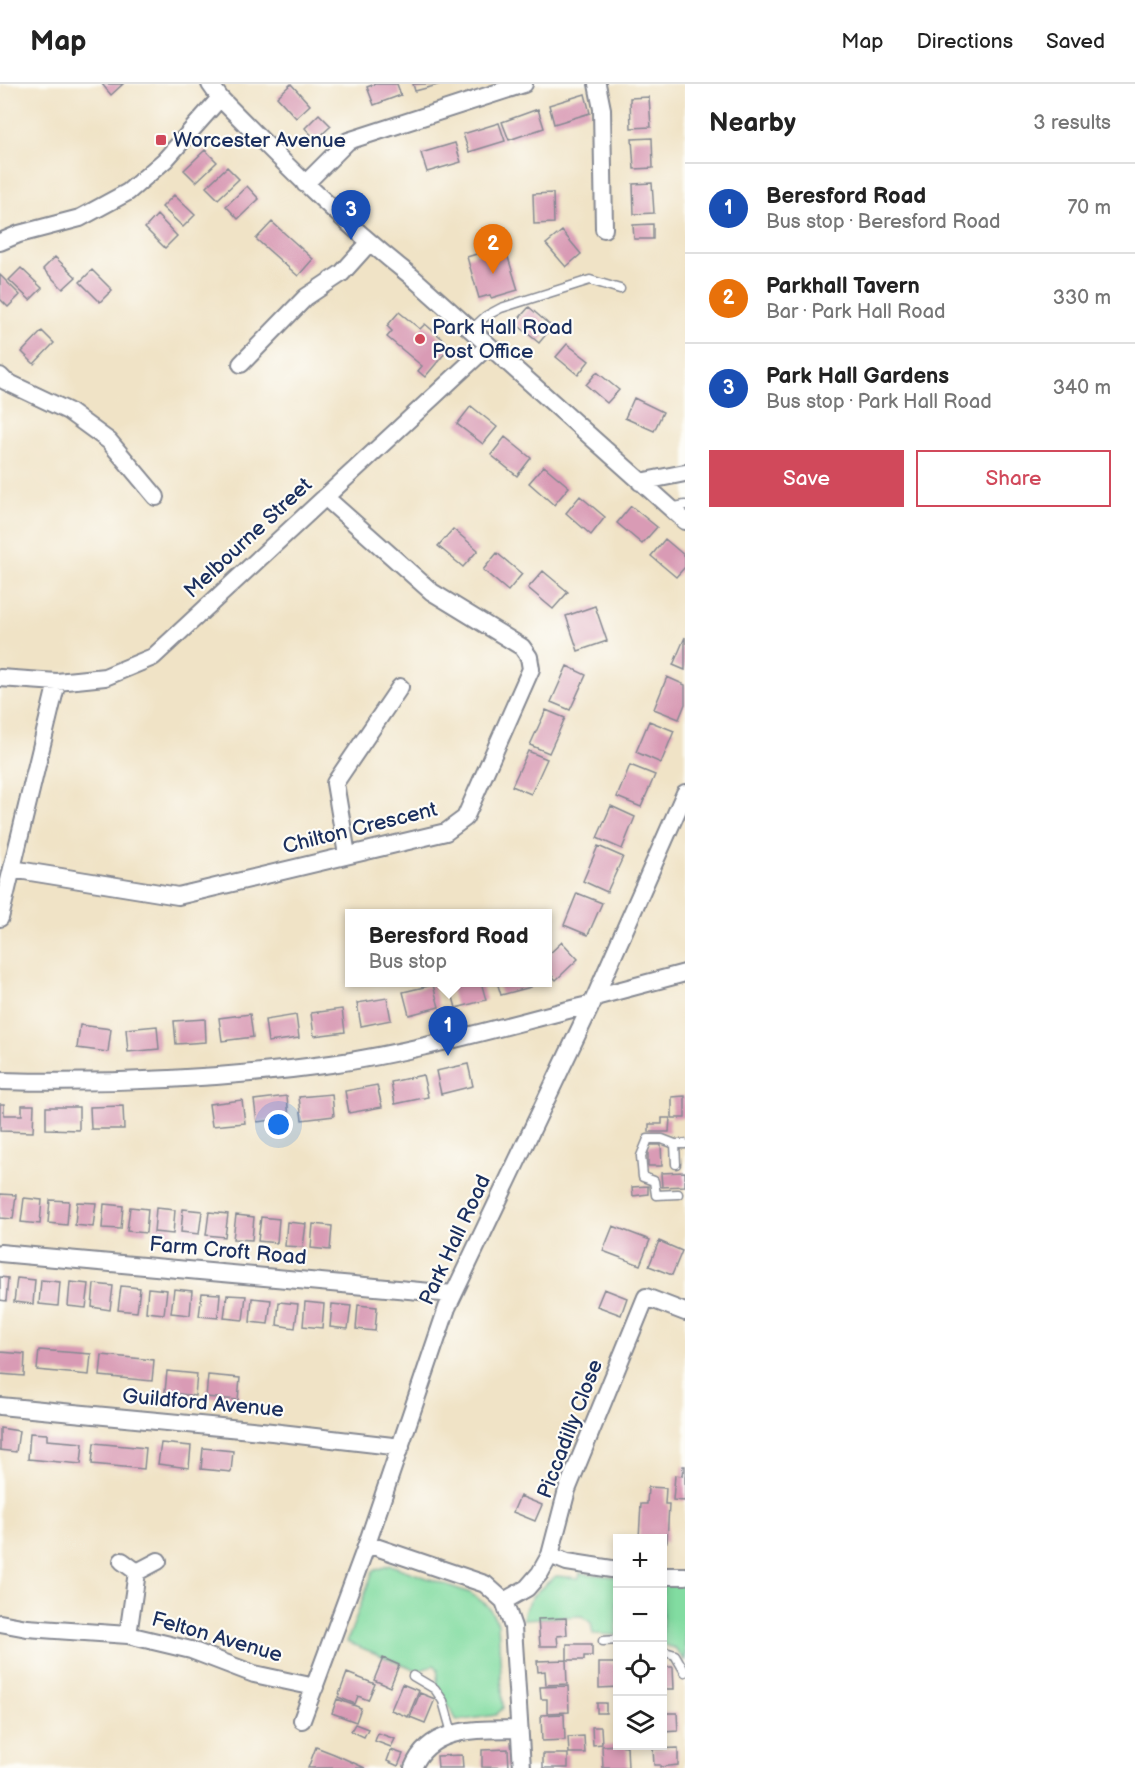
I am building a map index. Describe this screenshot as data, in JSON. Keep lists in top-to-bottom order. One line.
{"streets":{"street":["Melbourne Street","Chilton Crescent","Park Hall Road","Farm Croft Road","Guildford Avenue","Piccadilly Close","Felton Avenue"]},"crossings":[["Melbourne Street","Chilton Crescent"],["Park Hall Road","Farm Croft Road"],["Park Hall Road","Guildford Avenue"],["Park Hall Road","Felton Avenue"]],"places":{"transit":["Worcester Avenue"],"other":["Park Hall Road Post Office"]},"page":{"header":"Map","nav":["Map","Directions","Saved"],"heading":["Nearby","3 results"],"list":[{"mark":"1","name":"Beresford Road","note":"Bus stop · Beresford Road","value":"70 m"},{"mark":"2","name":"Parkhall Tavern","note":"Bar · Park Hall Road","value":"330 m"},{"mark":"3","name":"Park Hall Gardens","note":"Bus stop · Park Hall Road","value":"340 m"}],"pins":["3","2","1"],"buttons":["Save","Share"],"popup":["Beresford Road","Bus stop"],"map_buttons":["+","−"]}}
